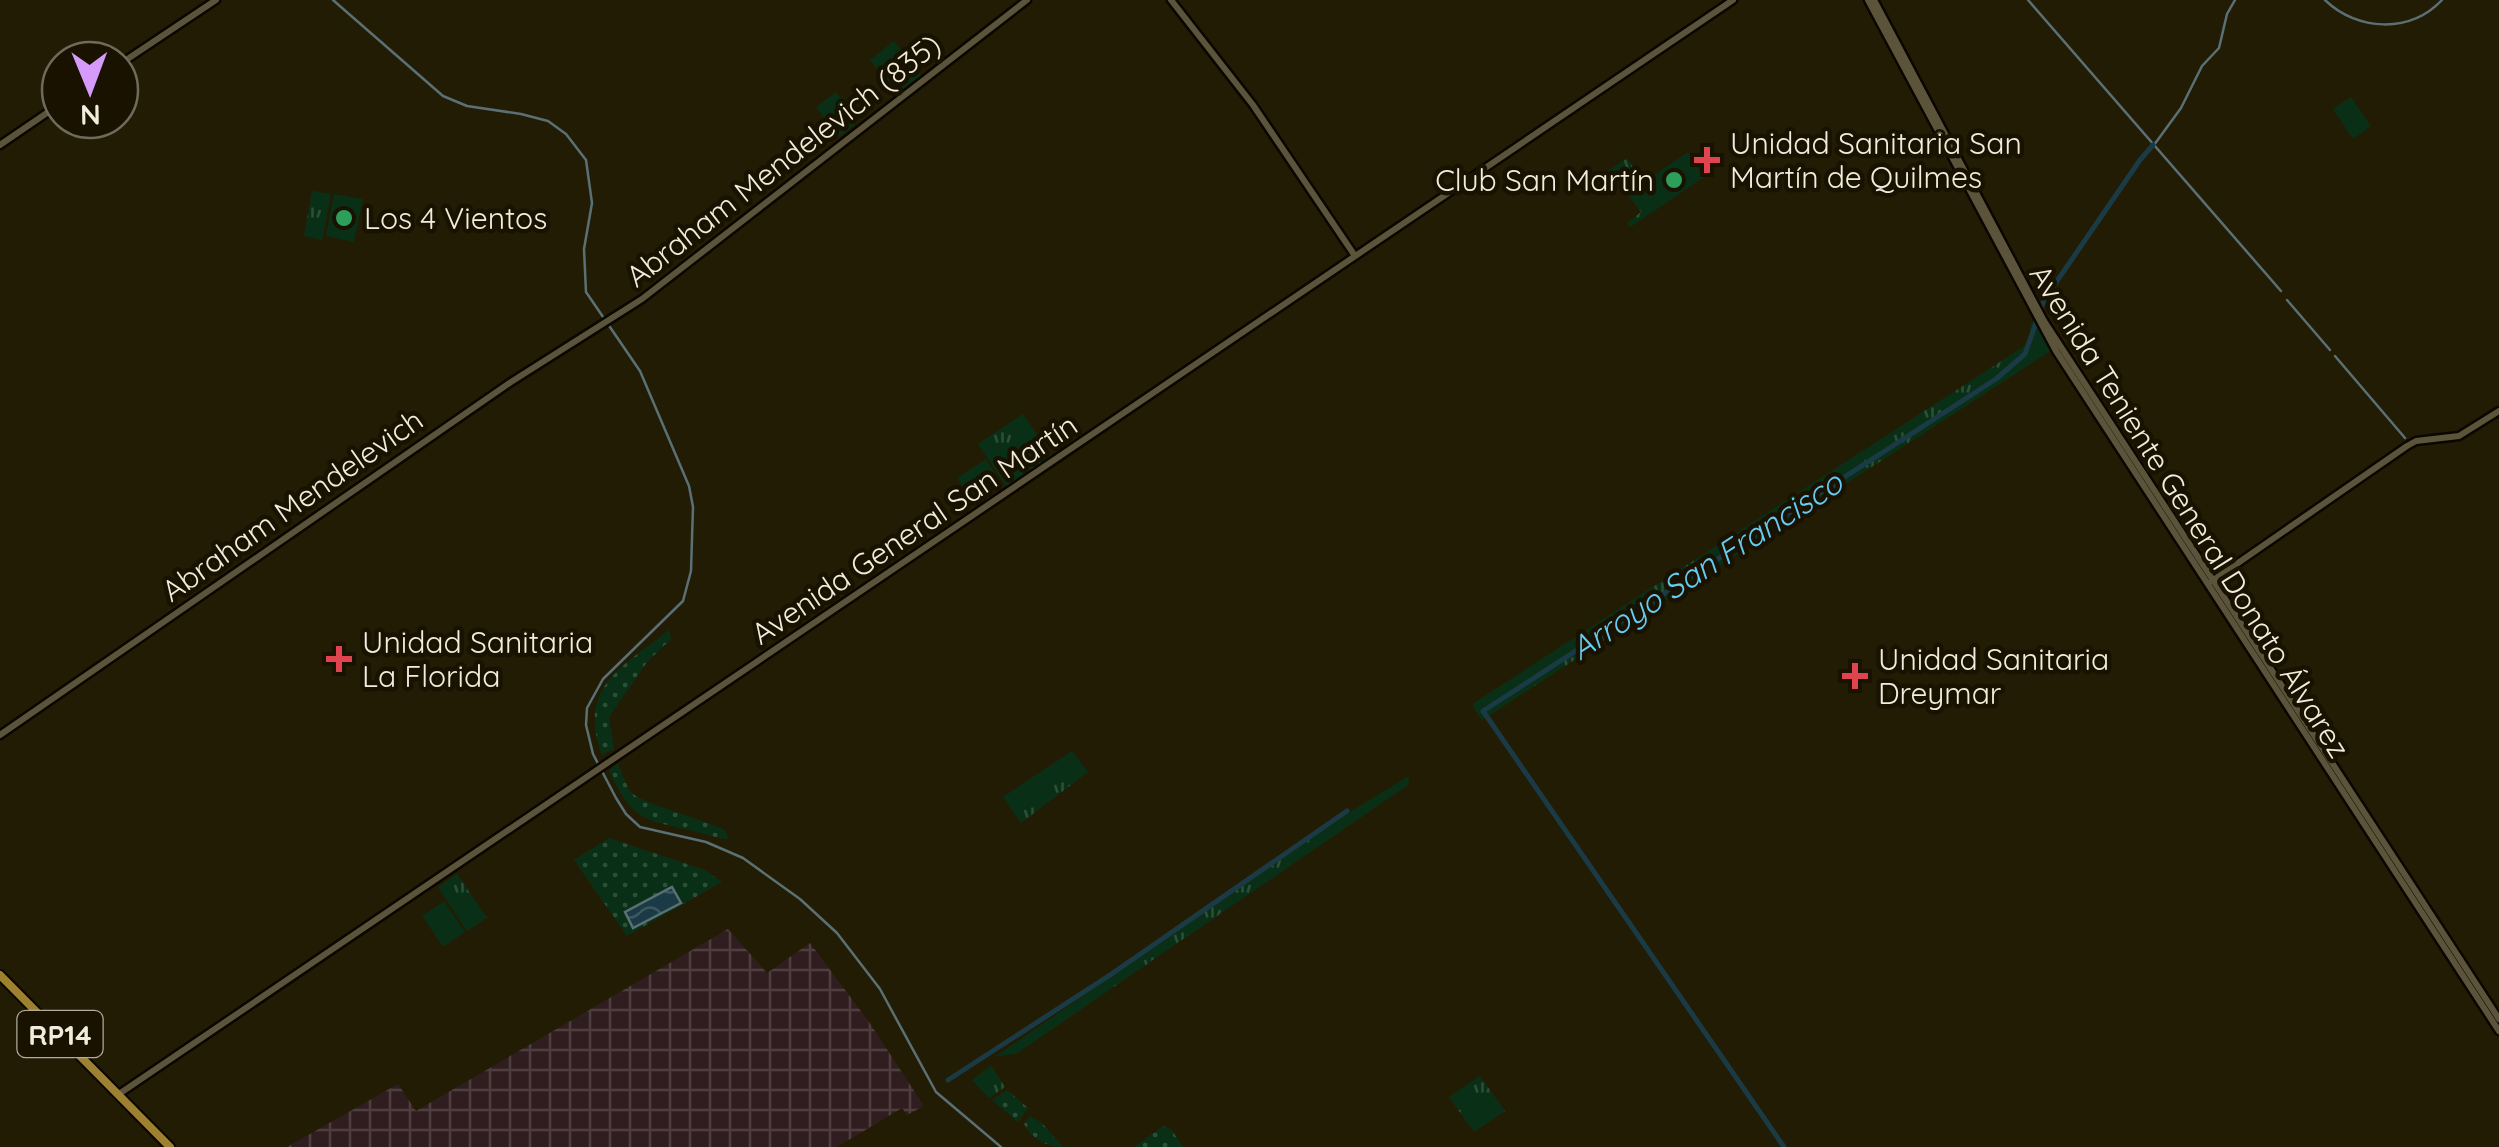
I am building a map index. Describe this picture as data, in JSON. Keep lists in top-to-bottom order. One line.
{"streets":{"main road":["Abraham Mendelevich (835)","Abraham Mendelevich","Avenida Teniente General Donato Álvarez","Avenida General San Martín","RP14"]},"crossings":[["Abraham Mendelevich (835)","Abraham Mendelevich"],["Avenida General San Martín","RP14"]],"water":["Arroyo San Francisco"],"places":{"health":["Unidad Sanitaria San Martín de Quilmes","Unidad Sanitaria La Florida","Unidad Sanitaria Dreymar"],"other":["Club San Martín","Los 4 Vientos"]},"north":"bottom"}
